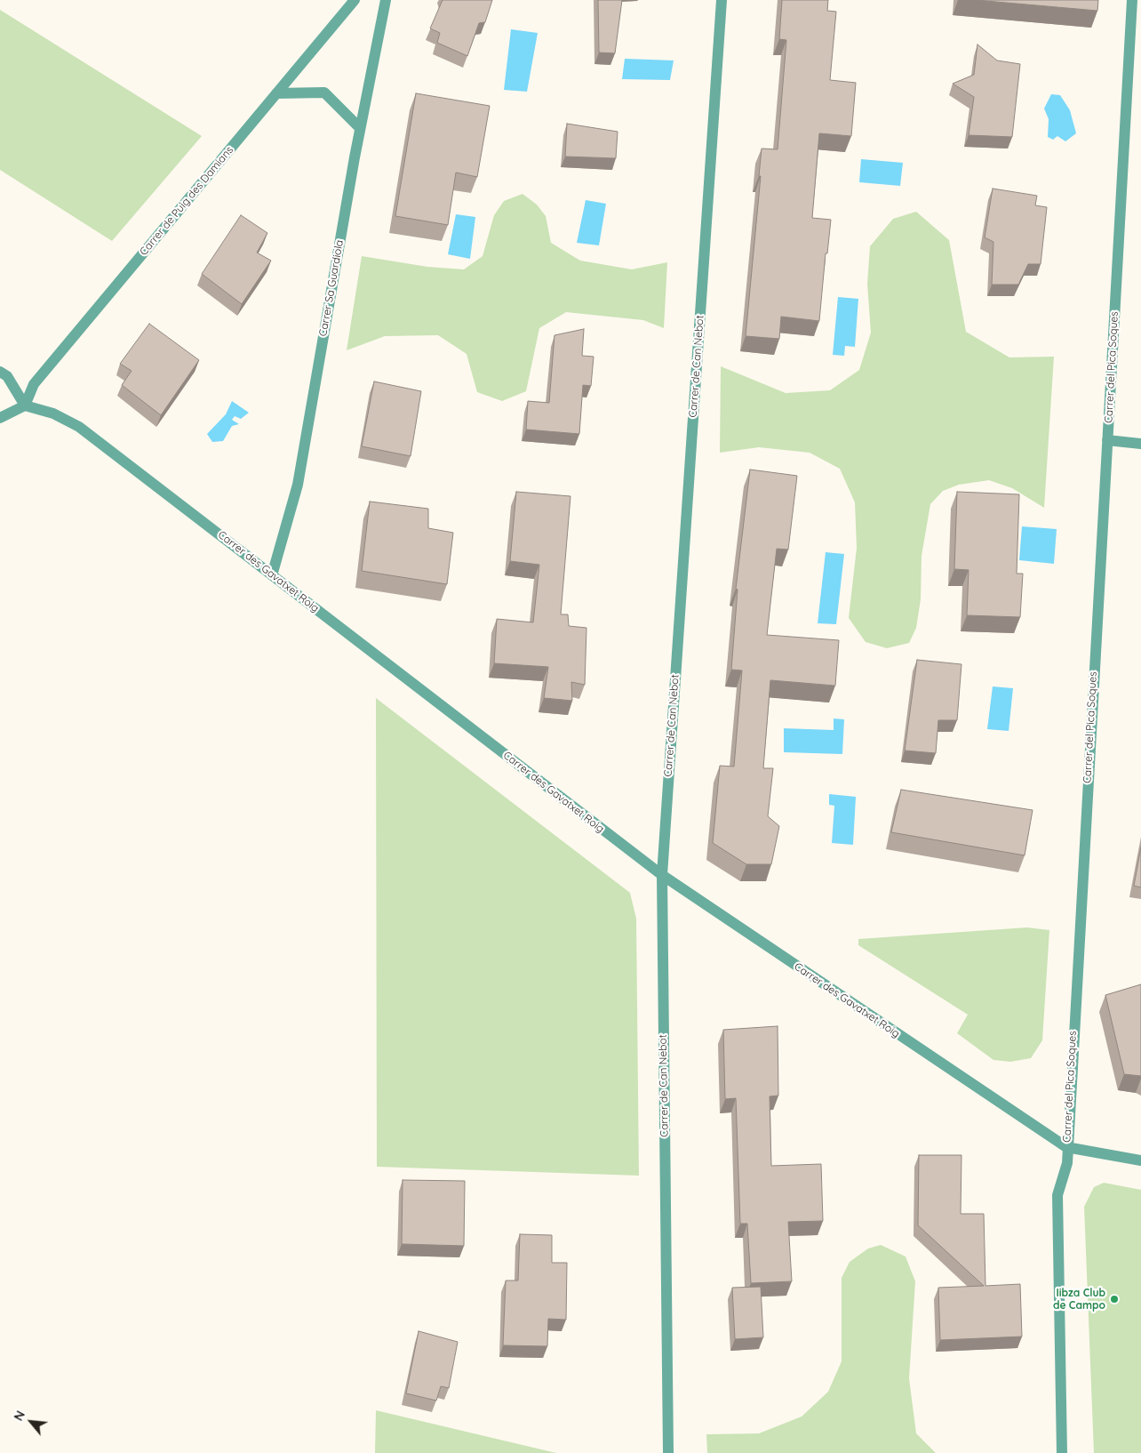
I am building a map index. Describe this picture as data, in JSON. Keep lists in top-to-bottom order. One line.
{"streets":{"street":["Carrer de Puig des Damians","Carrer Sa Guardiola","Carrer de Can Nebot","Carrer del Pica Soques","Carrer des Gavatxet Roig"]},"crossings":[["Carrer de Puig des Damians","Carrer des Gavatxet Roig"],["Carrer Sa Guardiola","Carrer des Gavatxet Roig"],["Carrer de Can Nebot","Carrer des Gavatxet Roig"],["Carrer del Pica Soques","Carrer des Gavatxet Roig"]],"places":["Iibza Club de Campo"],"north":"top left"}
